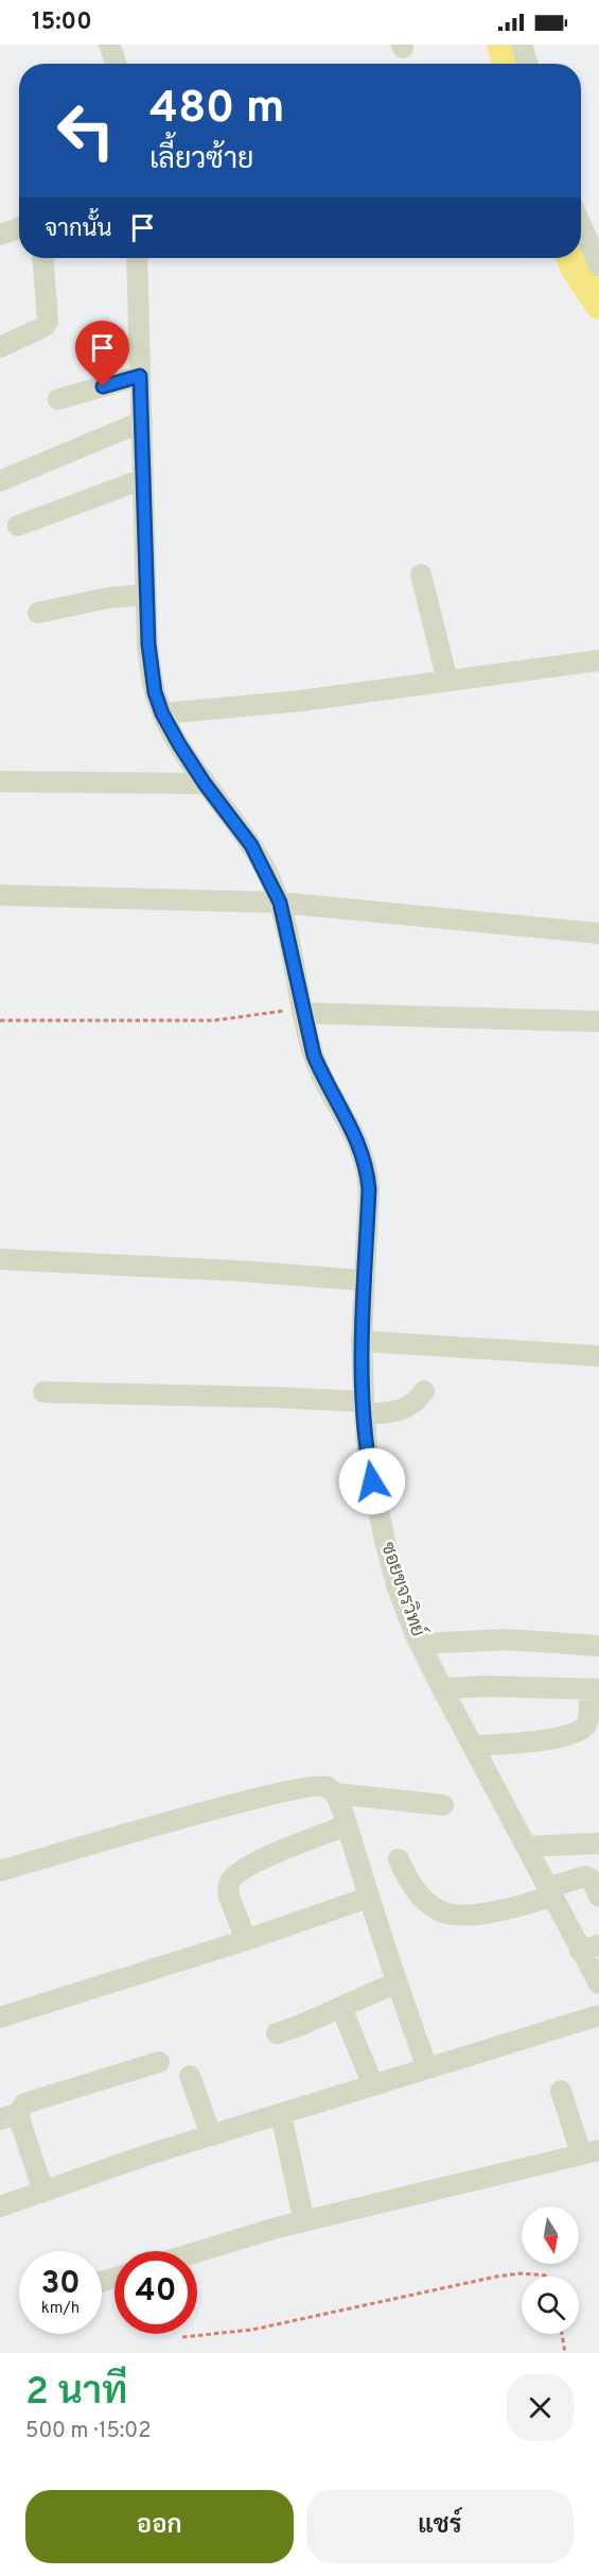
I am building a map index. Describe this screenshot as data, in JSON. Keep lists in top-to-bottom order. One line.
{"streets":{"street":["ซอยขจรวิทย์"]},"north":"bottom","page":{"status":"15:00","turn":["480 m","เลี้ยวซ้าย"],"then":"จากนั้น","speed":"30 km/h","limit":"40","heading":["2 นาที","500 m · 15:02"],"buttons":["ออก","แชร์"]}}
